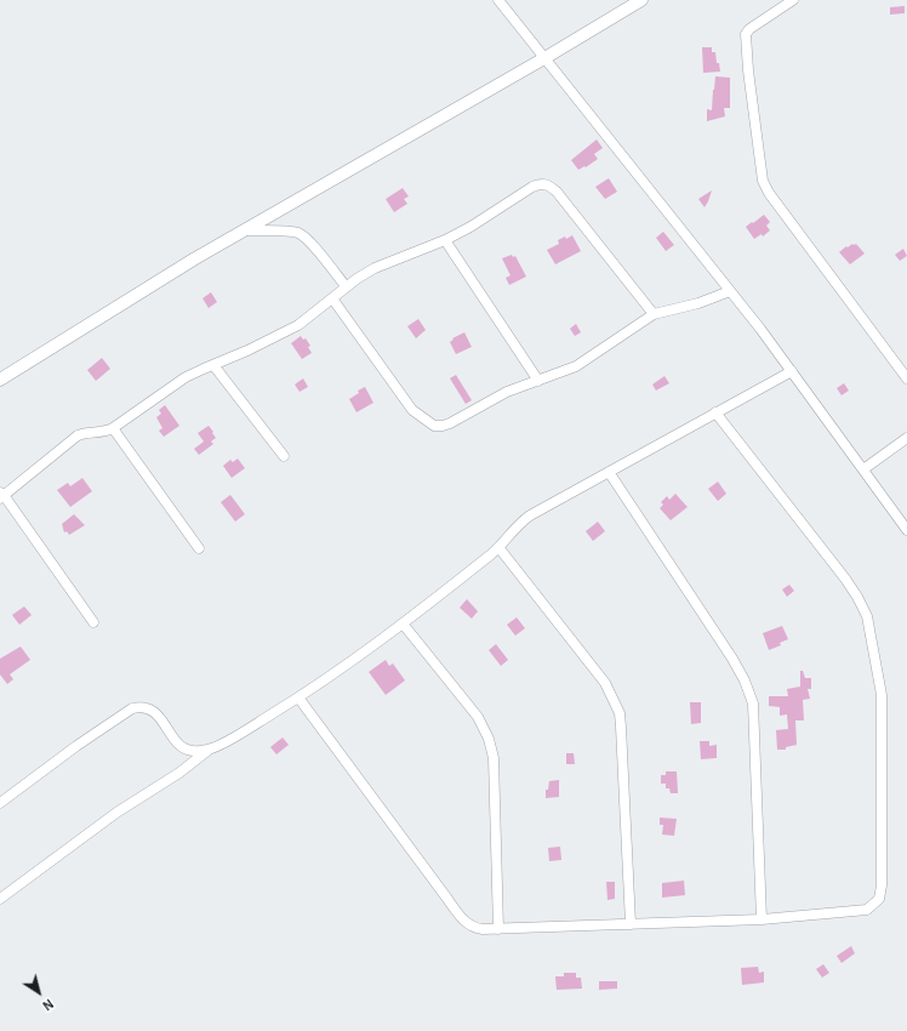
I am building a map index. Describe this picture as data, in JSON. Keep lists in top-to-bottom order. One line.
{"north":"bottom right"}
